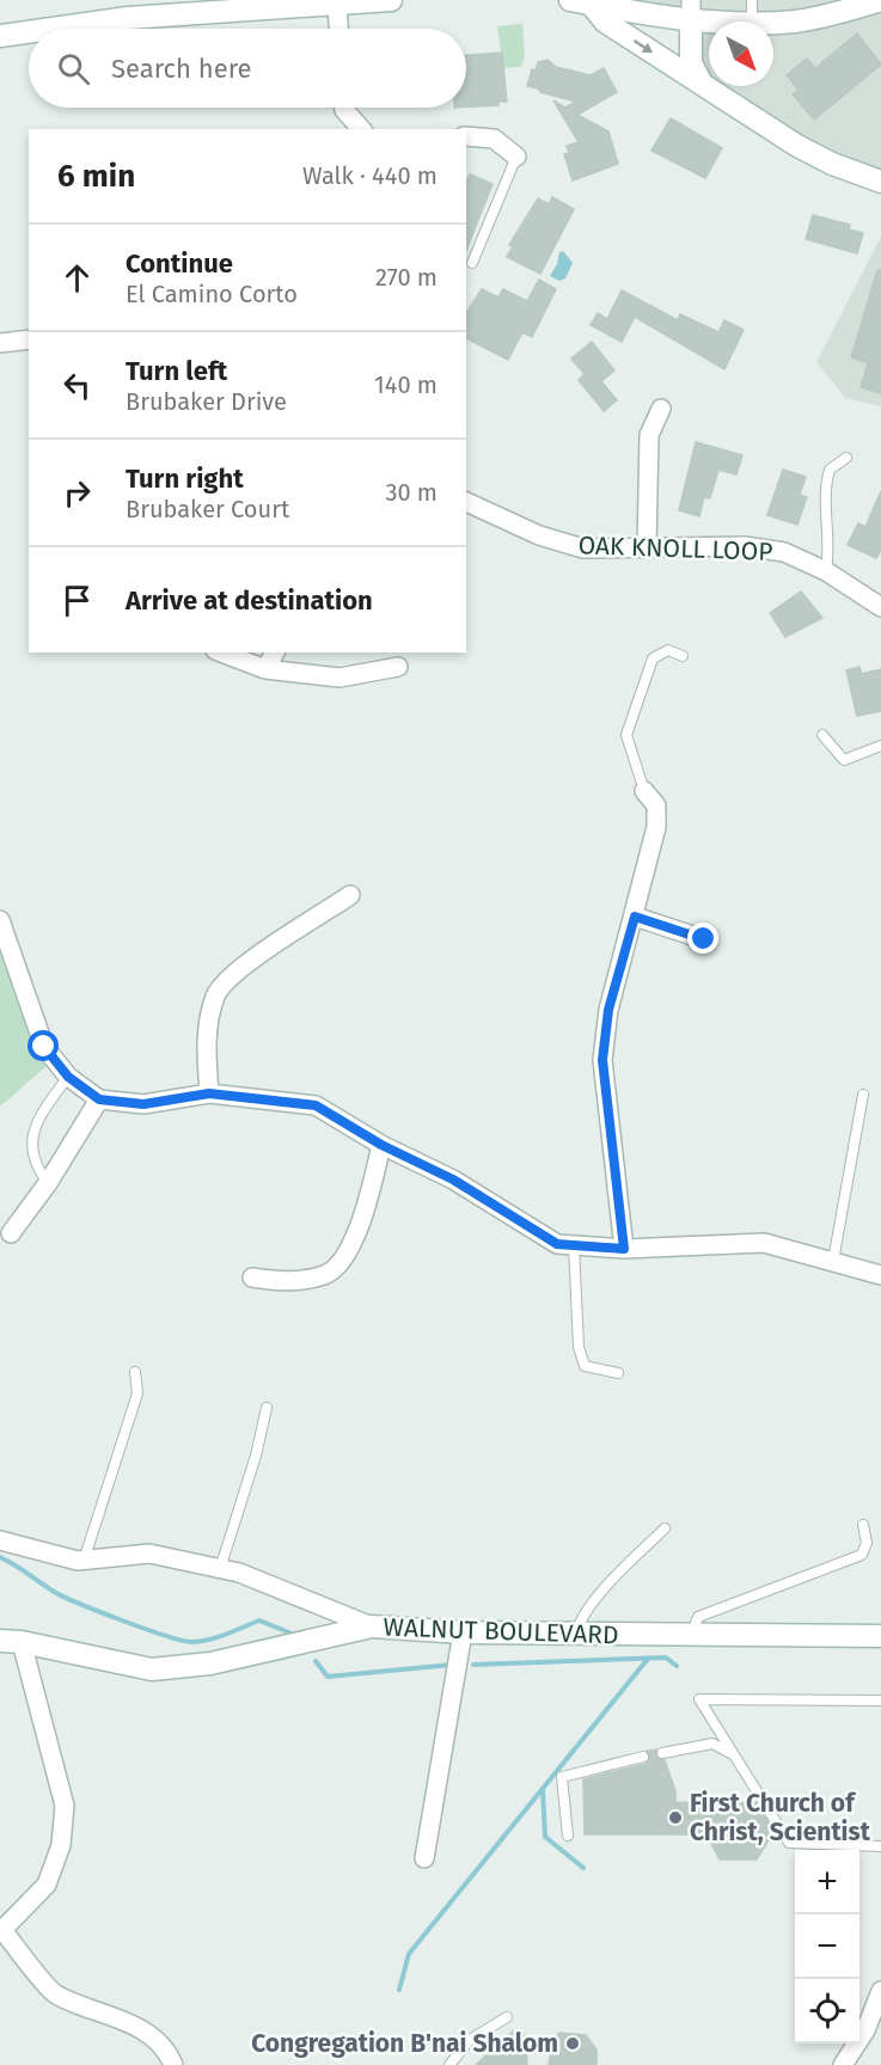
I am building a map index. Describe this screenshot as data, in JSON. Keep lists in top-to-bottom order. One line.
{"streets":{"street":["OAK KNOLL LOOP","WALNUT BOULEVARD"]},"places":["First Church of Christ, Scientist","Congregation B'nai Shalom"],"north":"bottom right","page":{"search":"Search here","heading":["6 min","Walk · 440 m"],"list":[["Continue","El Camino Corto","270 m"],["Turn left","Brubaker Drive","140 m"],["Turn right","Brubaker Court","30 m"],"Arrive at destination"],"map_buttons":["+","−"]}}
